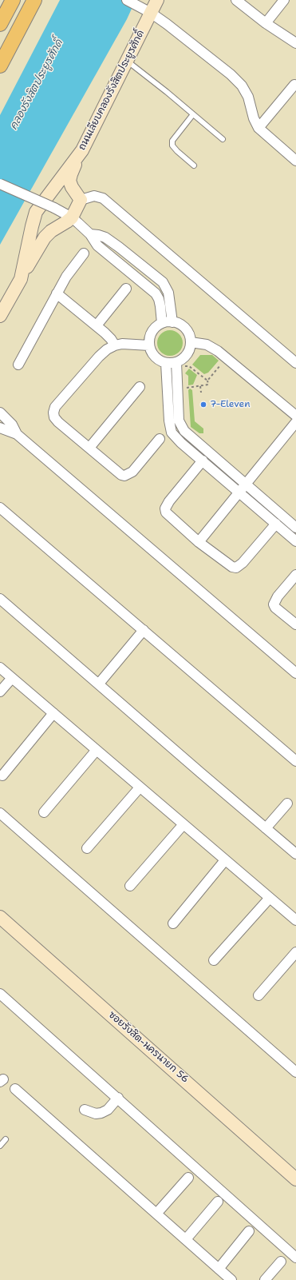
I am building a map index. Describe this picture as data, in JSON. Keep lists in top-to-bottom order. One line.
{"streets":{"street":["ถนนเลียบคลองรังสิตประยูรศักดิ์","ซอยรังสิต-นครนายก 56"]},"water":["คลองรังสิตประยูรศักดิ์"],"places":["7-Eleven"]}
